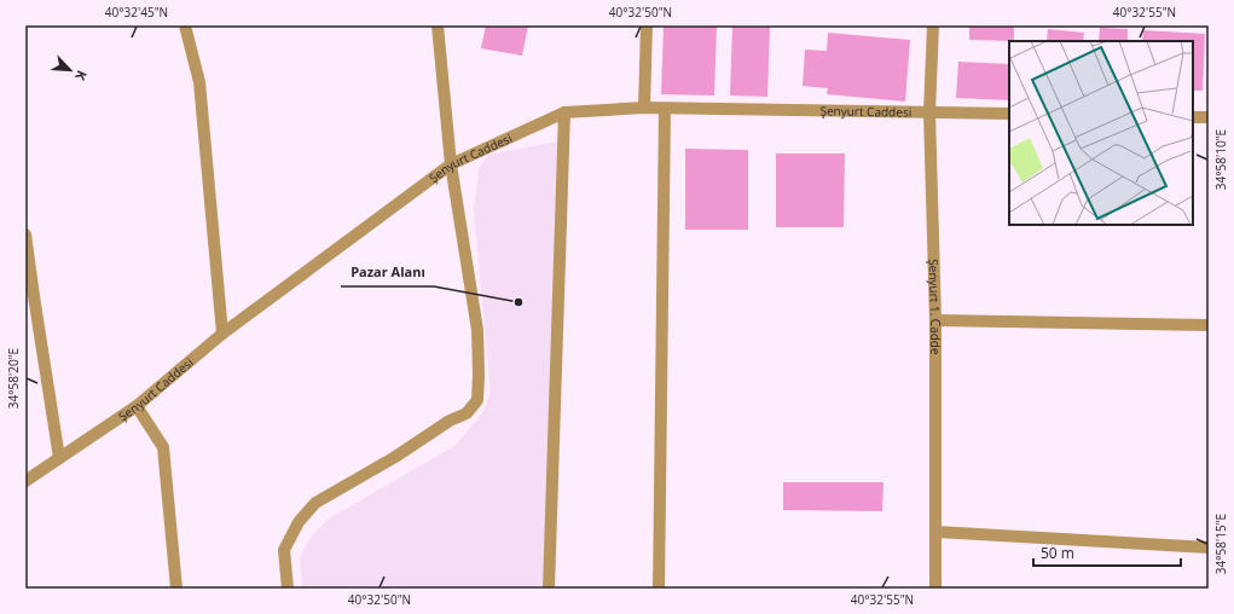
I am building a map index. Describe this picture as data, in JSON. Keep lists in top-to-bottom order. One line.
{"streets":{"street":["Şenyurt Caddesi","Şenyurt 1. Cadde"]},"crossings":[["Şenyurt Caddesi","Şenyurt 1. Cadde"]],"places":["Pazar Alanı"],"scale_bar":"50 m","north":"bottom right","coordinates":["40°32'45\"N","40°32'50\"N","40°32'55\"N","34°58'10\"E","34°58'20\"E","34°58'15\"E"]}
